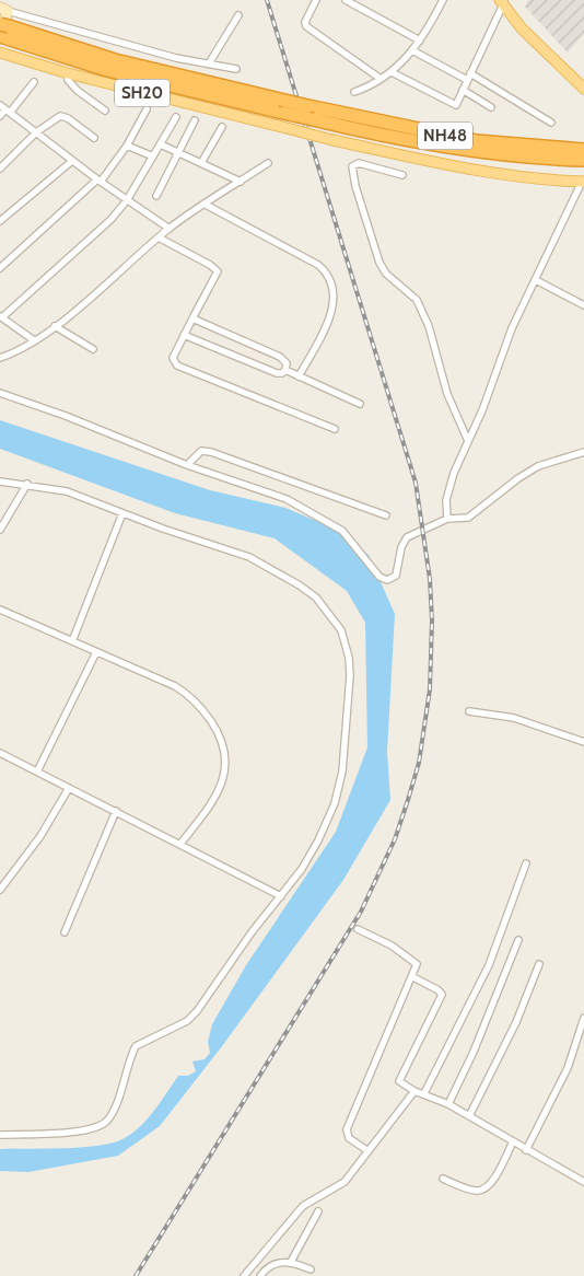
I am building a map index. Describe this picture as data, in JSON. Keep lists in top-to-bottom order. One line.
{"streets":{"highway":["NH48"],"main road":["SH20"]}}
